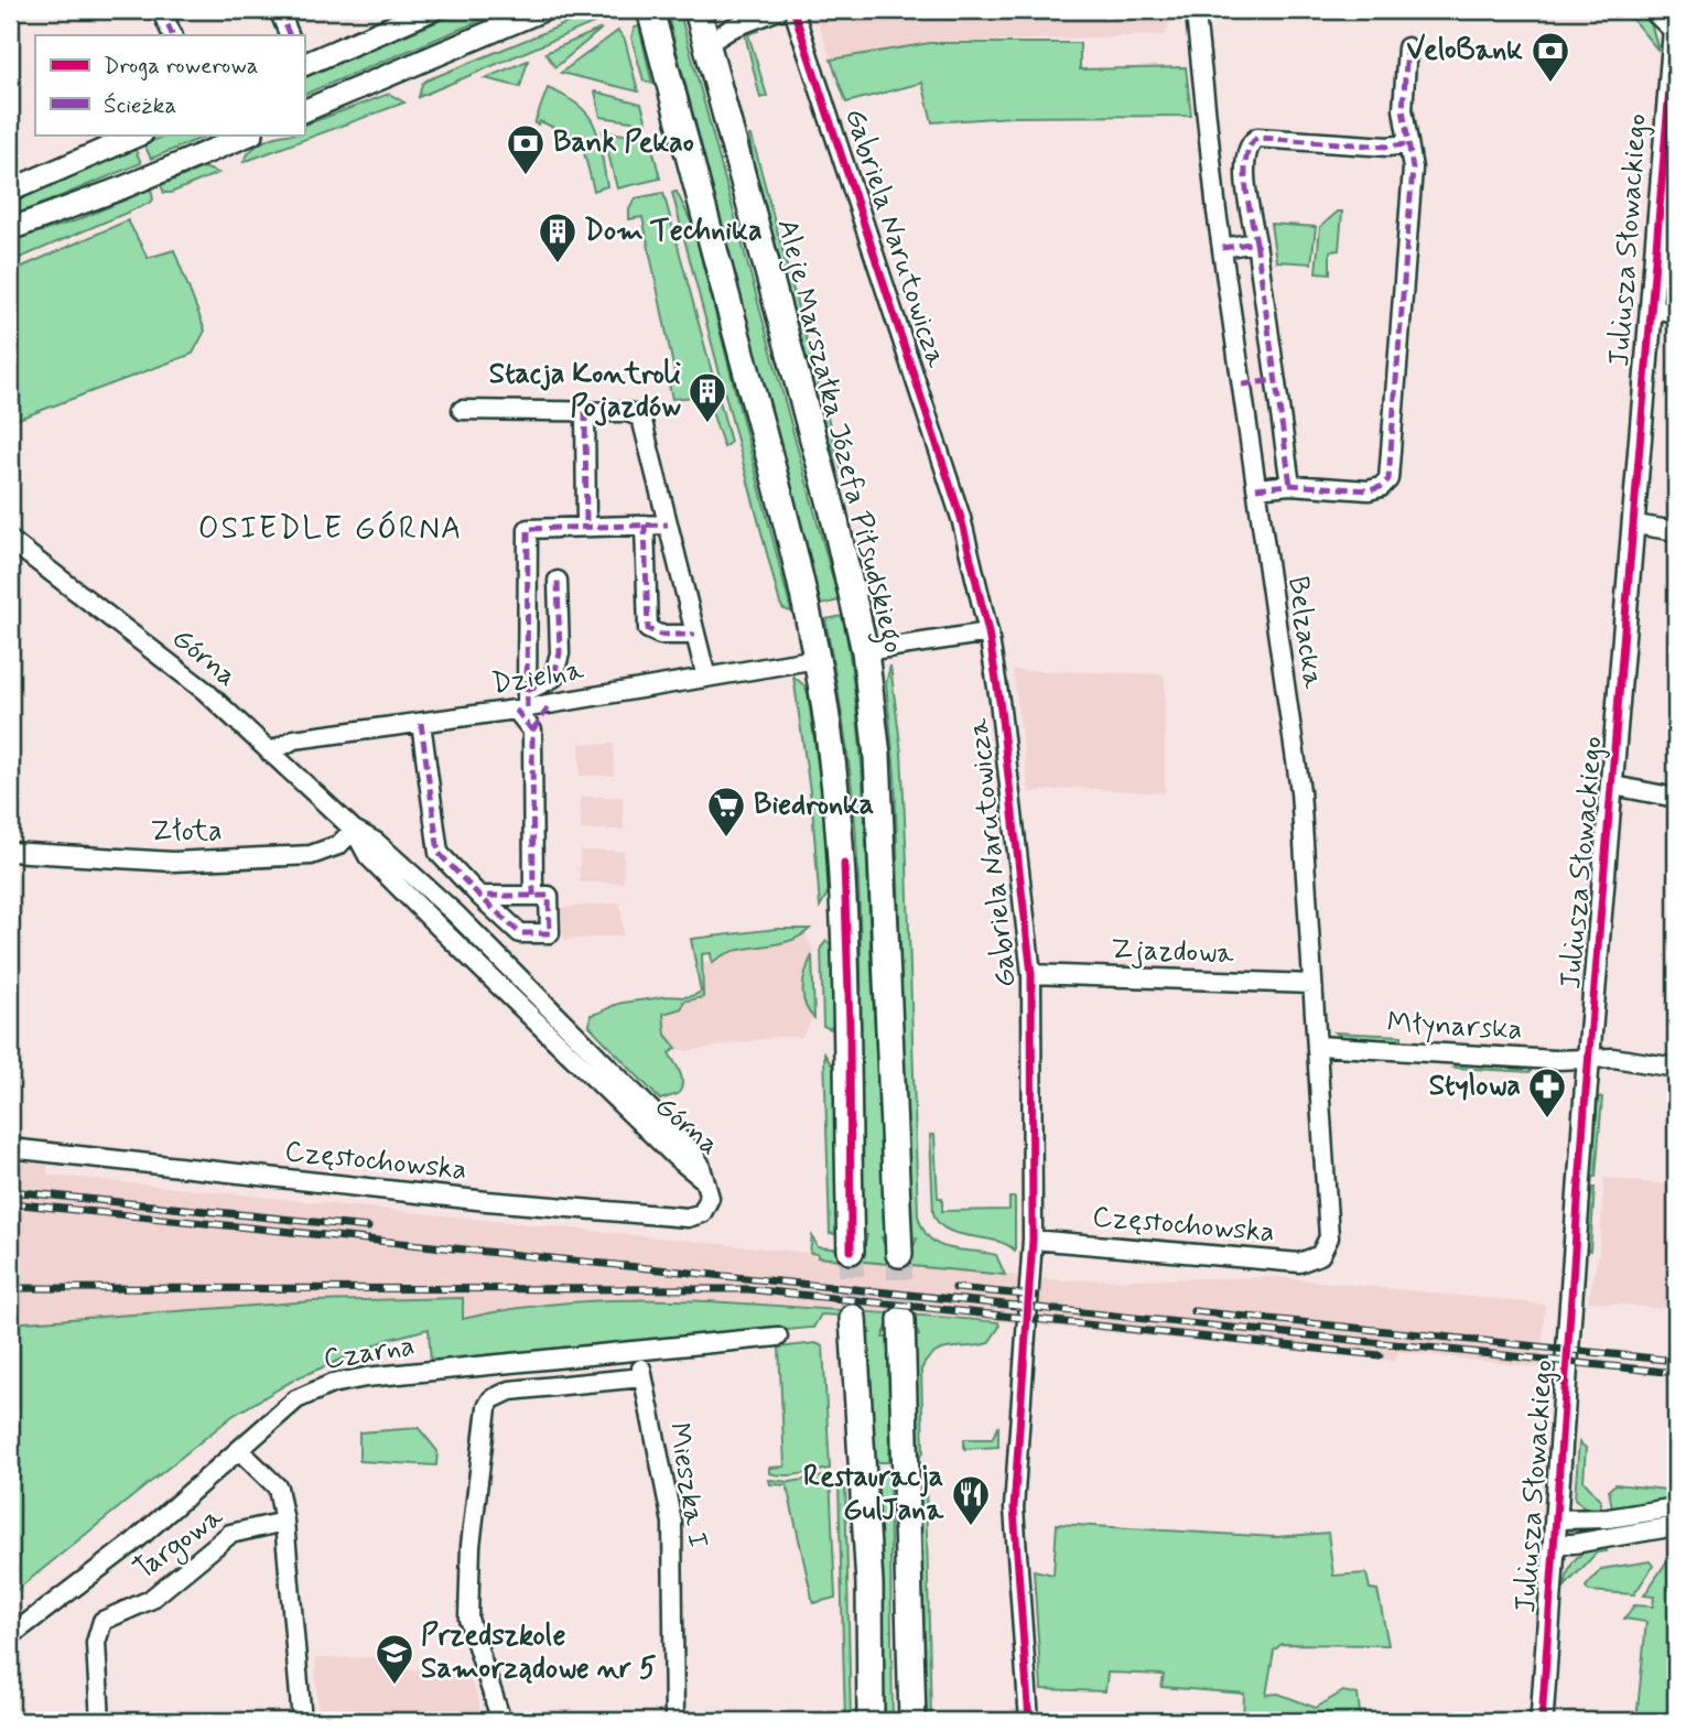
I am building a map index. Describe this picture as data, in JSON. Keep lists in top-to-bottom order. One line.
{"streets":{"main road":["Aleje Marszałka Józefa Piłsudskiego"],"street":["Gabriela Narutowicza","Juliusza Słowackiego","Belzacka","Górna","Dzielna","Złota","Zjazdowa","Młynarska","Częstochowska","Czarna","Mieszka I","Targowa"]},"crossings":[["Gabriela Narutowicza","Zjazdowa"],["Gabriela Narutowicza","Częstochowska"],["Juliusza Słowackiego","Młynarska"],["Belzacka","Zjazdowa"],["Belzacka","Młynarska"],["Belzacka","Częstochowska"],["Górna","Dzielna"],["Górna","Złota"],["Górna","Częstochowska"],["Czarna","Mieszka I"]],"districts":["OSIEDLE GÓRNA"],"places":{"bank":["VeloBank","Bank Pekao"],"building":["Dom Technika","Stacja Kontroli Pojazdów"],"supermarket":["Biedronka"],"pharmacy":["Stylowa"],"restaurant":["Restauracja GulJana"],"school or university":["Przedszkole Samorządowe nr 5"]},"legend":["Droga rowerowa","Ścieżka"]}
